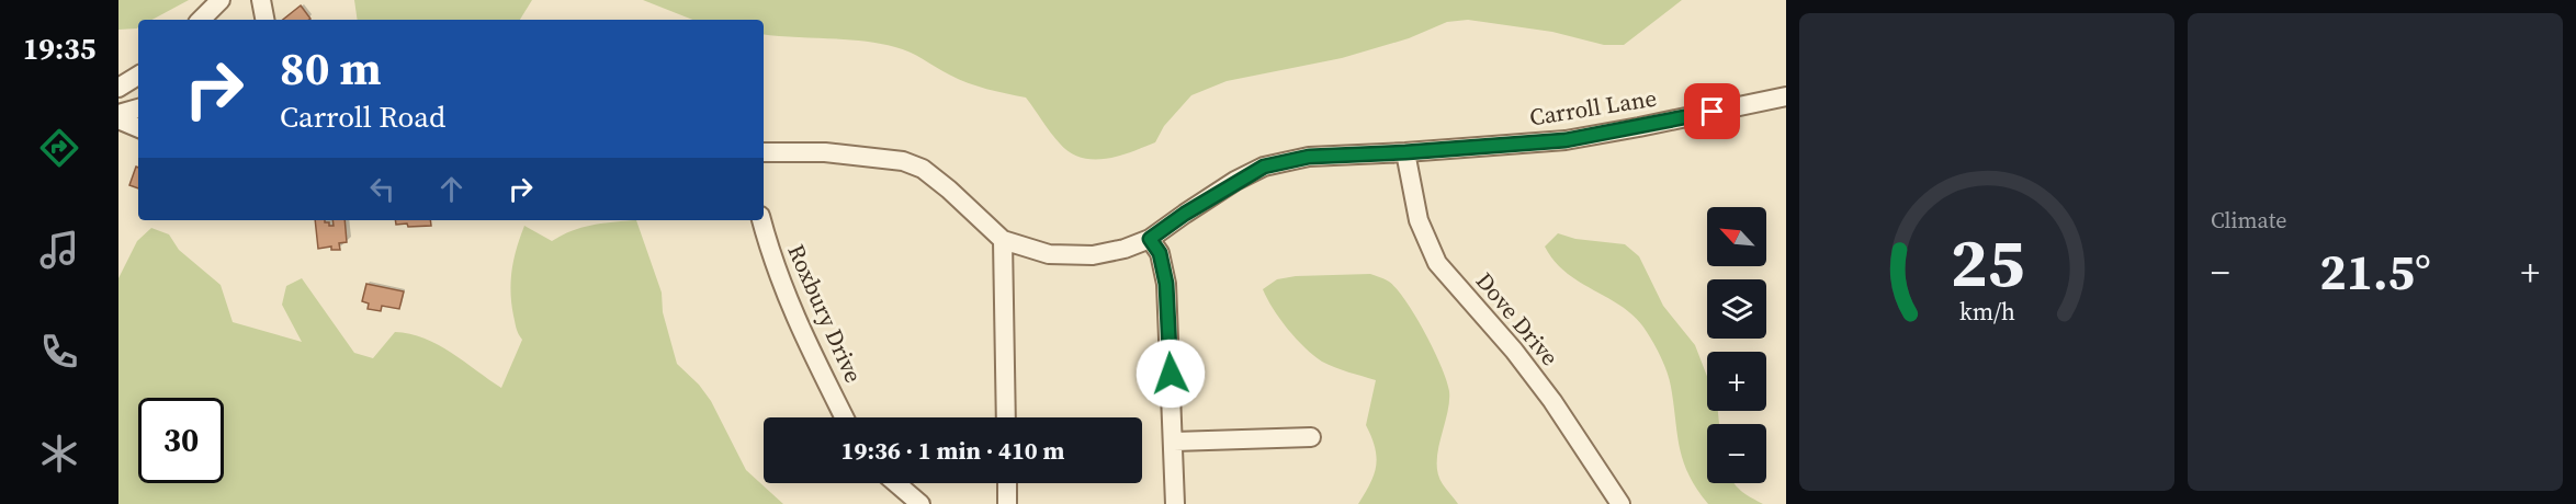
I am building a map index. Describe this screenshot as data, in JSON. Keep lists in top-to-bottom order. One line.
{"streets":{"street":["Carroll Lane","Roxbury Drive","Dove Drive"]},"crossings":[["Carroll Lane","Dove Drive"]],"north":"top left","page":{"tabs":"19:35","tile":"Climate","turn":["80 m","Carroll Road"],"map_buttons":["+","−"],"heat":["−","21.5°","+"],"limit":"30","trip":"19:36 · 1 min · 410 m","gauge":["25","km/h"]}}
